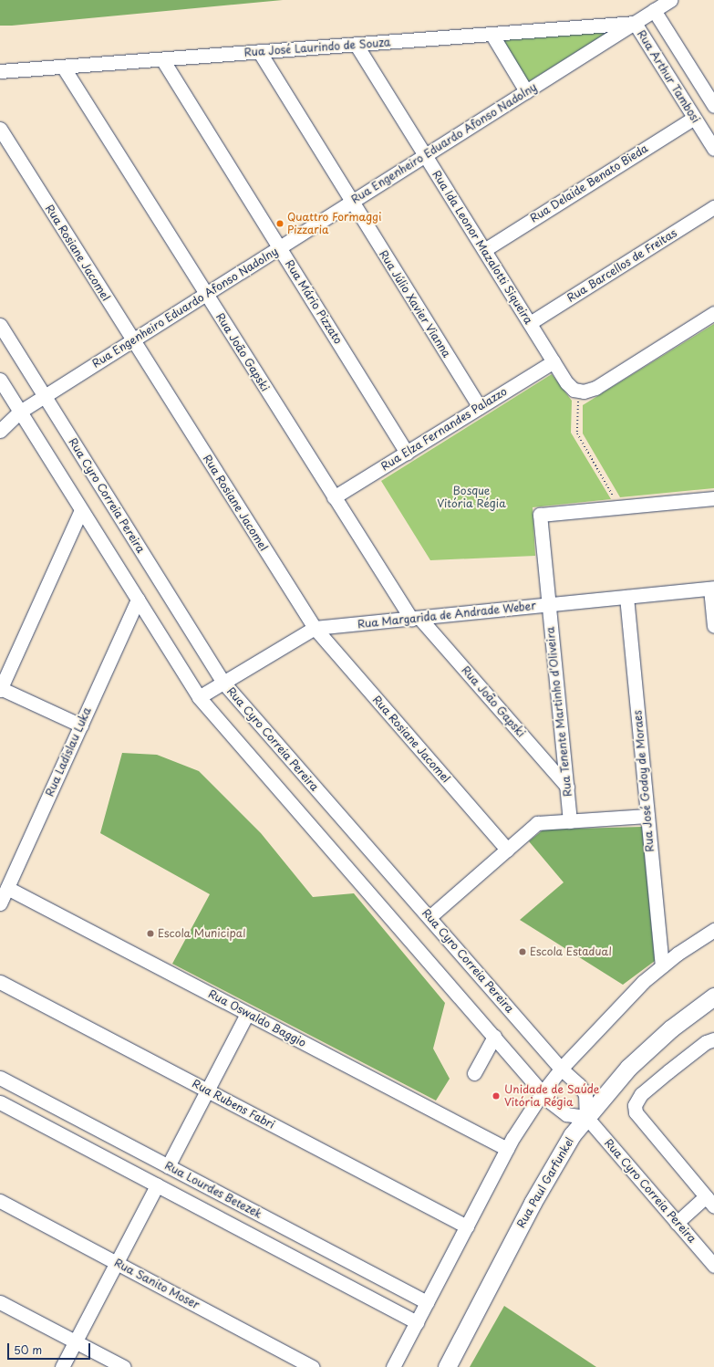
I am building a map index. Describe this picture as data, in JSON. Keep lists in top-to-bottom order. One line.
{"streets":{"main road":["Rua Paul Garfunkel"],"street":["Rua José Laurindo de Souza","Rua Arthur Tambosi","Rua Engenheiro Eduardo Afonso Nadolny","Rua Delaide Benato Bieda","Rua Ida Leonor Mazalotti Siqueira","Rua Rosiane Jacomel","Rua Barcellos de Freitas","Rua Mário Pizzato","Rua Júlio Xavier Vianna","Rua João Gapski","Rua Elza Fernandes Palazzo","Rua Cyro Correia Pereira","Rua Margarida de Andrade Weber","Rua Tenente Martinho d'Oliveira","Rua Ladislau Luka","Rua José Godoy de Moraes","Rua Oswaldo Baggio","Rua Rubens Fabri","Rua Lourdes Betezek","Rua Sanito Moser"]},"crossings":[["Rua José Laurindo de Souza","Rua Arthur Tambosi"],["Rua José Laurindo de Souza","Rua Engenheiro Eduardo Afonso Nadolny"],["Rua José Laurindo de Souza","Rua Ida Leonor Mazalotti Siqueira"],["Rua José Laurindo de Souza","Rua Mário Pizzato"],["Rua José Laurindo de Souza","Rua Júlio Xavier Vianna"],["Rua José Laurindo de Souza","Rua João Gapski"],["Rua Arthur Tambosi","Rua Engenheiro Eduardo Afonso Nadolny"],["Rua Arthur Tambosi","Rua Delaide Benato Bieda"],["Rua Engenheiro Eduardo Afonso Nadolny","Rua Ida Leonor Mazalotti Siqueira"],["Rua Engenheiro Eduardo Afonso Nadolny","Rua Rosiane Jacomel"],["Rua Engenheiro Eduardo Afonso Nadolny","Rua Mário Pizzato"],["Rua Engenheiro Eduardo Afonso Nadolny","Rua Júlio Xavier Vianna"],["Rua Engenheiro Eduardo Afonso Nadolny","Rua João Gapski"],["Rua Engenheiro Eduardo Afonso Nadolny","Rua Cyro Correia Pereira"],["Rua Delaide Benato Bieda","Rua Ida Leonor Mazalotti Siqueira"],["Rua Ida Leonor Mazalotti Siqueira","Rua Barcellos de Freitas"],["Rua Ida Leonor Mazalotti Siqueira","Rua Elza Fernandes Palazzo"],["Rua Rosiane Jacomel","Rua Margarida de Andrade Weber"],["Rua Mário Pizzato","Rua Elza Fernandes Palazzo"],["Rua Júlio Xavier Vianna","Rua Elza Fernandes Palazzo"],["Rua João Gapski","Rua Elza Fernandes Palazzo"],["Rua João Gapski","Rua Margarida de Andrade Weber"],["Rua João Gapski","Rua Tenente Martinho d'Oliveira"],["Rua Cyro Correia Pereira","Rua Margarida de Andrade Weber"],["Rua Cyro Correia Pereira","Rua Paul Garfunkel"],["Rua Margarida de Andrade Weber","Rua Tenente Martinho d'Oliveira"],["Rua Margarida de Andrade Weber","Rua José Godoy de Moraes"],["Rua Ladislau Luka","Rua Oswaldo Baggio"]],"parks":["Bosque Vitória Régia"],"places":["Quattro Formaggi Pizzaria","Escola Municipal","Escola Estadual","Unidade de Saúde Vitória Régia"],"scale_bar":"50 m"}
